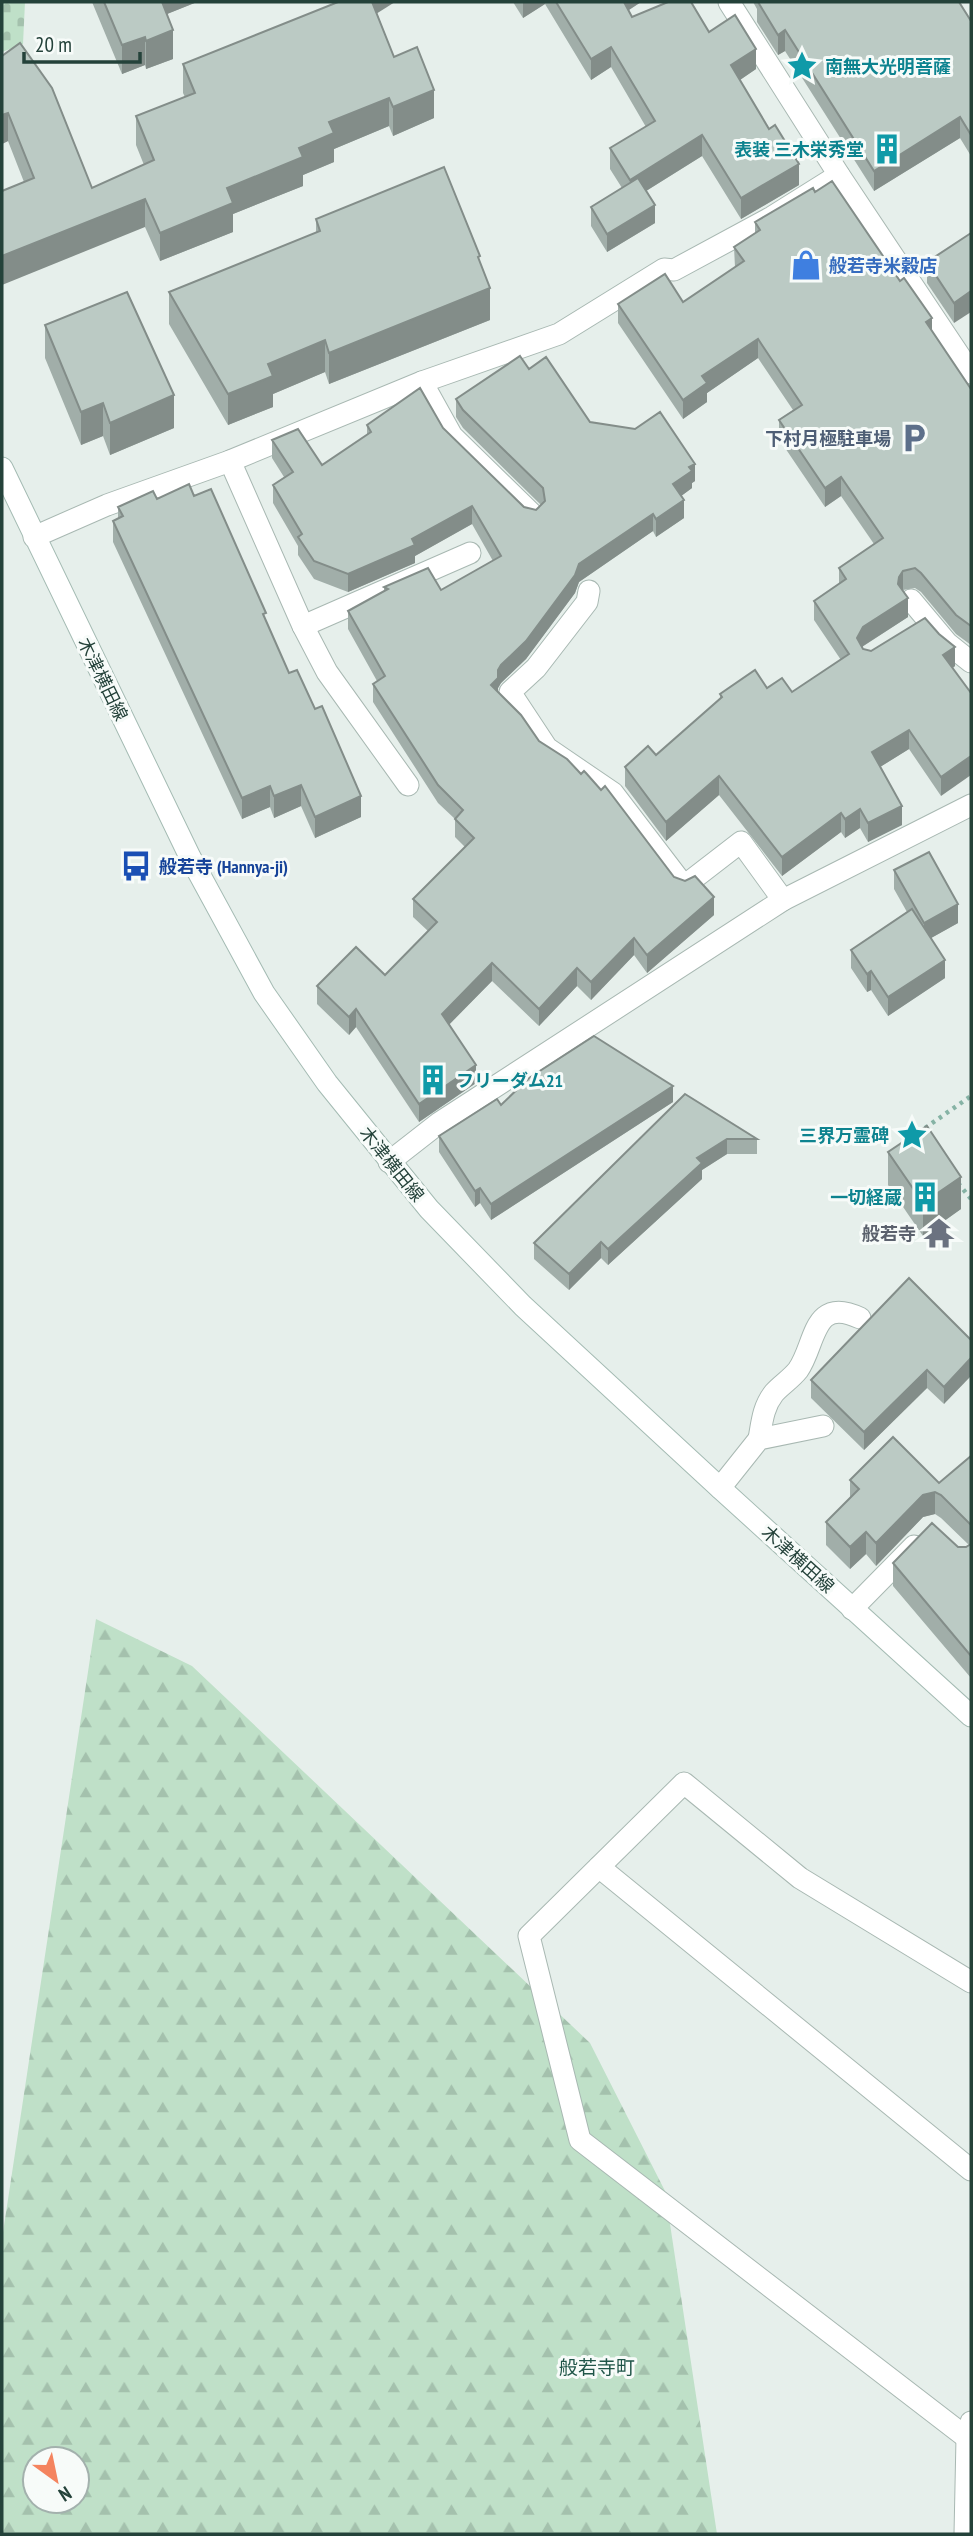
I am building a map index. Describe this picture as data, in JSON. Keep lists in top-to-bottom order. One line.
{"streets":{"street":["木津横田線"]},"districts":["般若寺町"],"places":{"place":["南無大光明菩薩","三界万霊碑"],"building":["表装 三木栄秀堂","フリーダム21","一切経蔵"],"shop":["般若寺米穀店"],"parking":["下村月極駐車場"],"bus stop":["般若寺 (Hannya-ji)"],"temple":["般若寺"]},"scale_bar":"20 m","north":"bottom right"}
